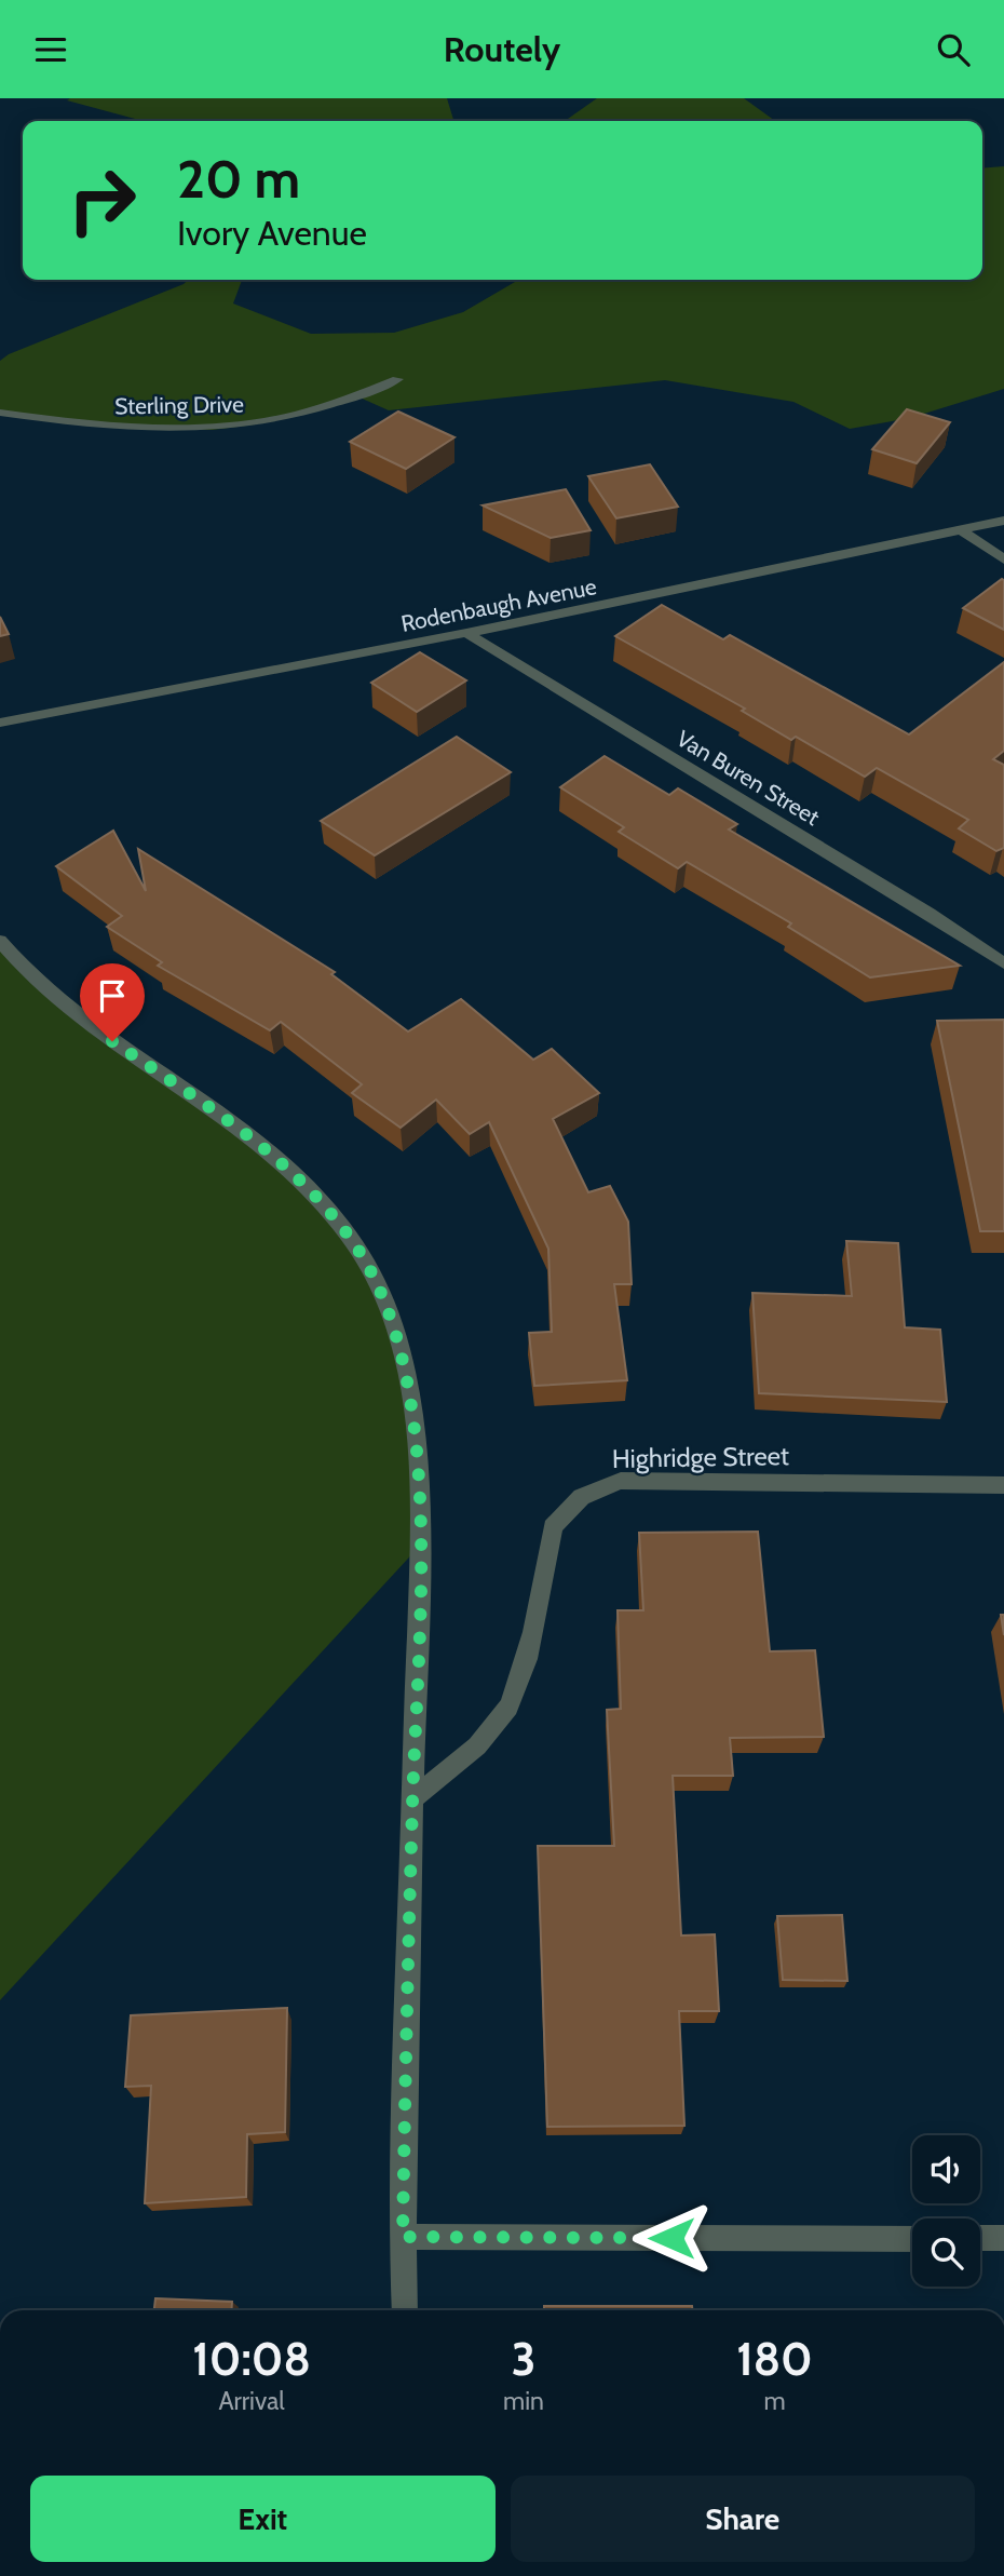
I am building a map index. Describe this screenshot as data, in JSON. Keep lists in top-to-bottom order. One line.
{"streets":{"street":["Sterling Drive","Rodenbaugh Avenue","Van Buren Street","Highridge Street"]},"crossings":[["Rodenbaugh Avenue","Van Buren Street"]],"page":{"header":"Routely","turn":["20 m","Ivory Avenue"],"eta":["10:08","Arrival","3","min","180","m"],"buttons":["Exit","Share"]}}
